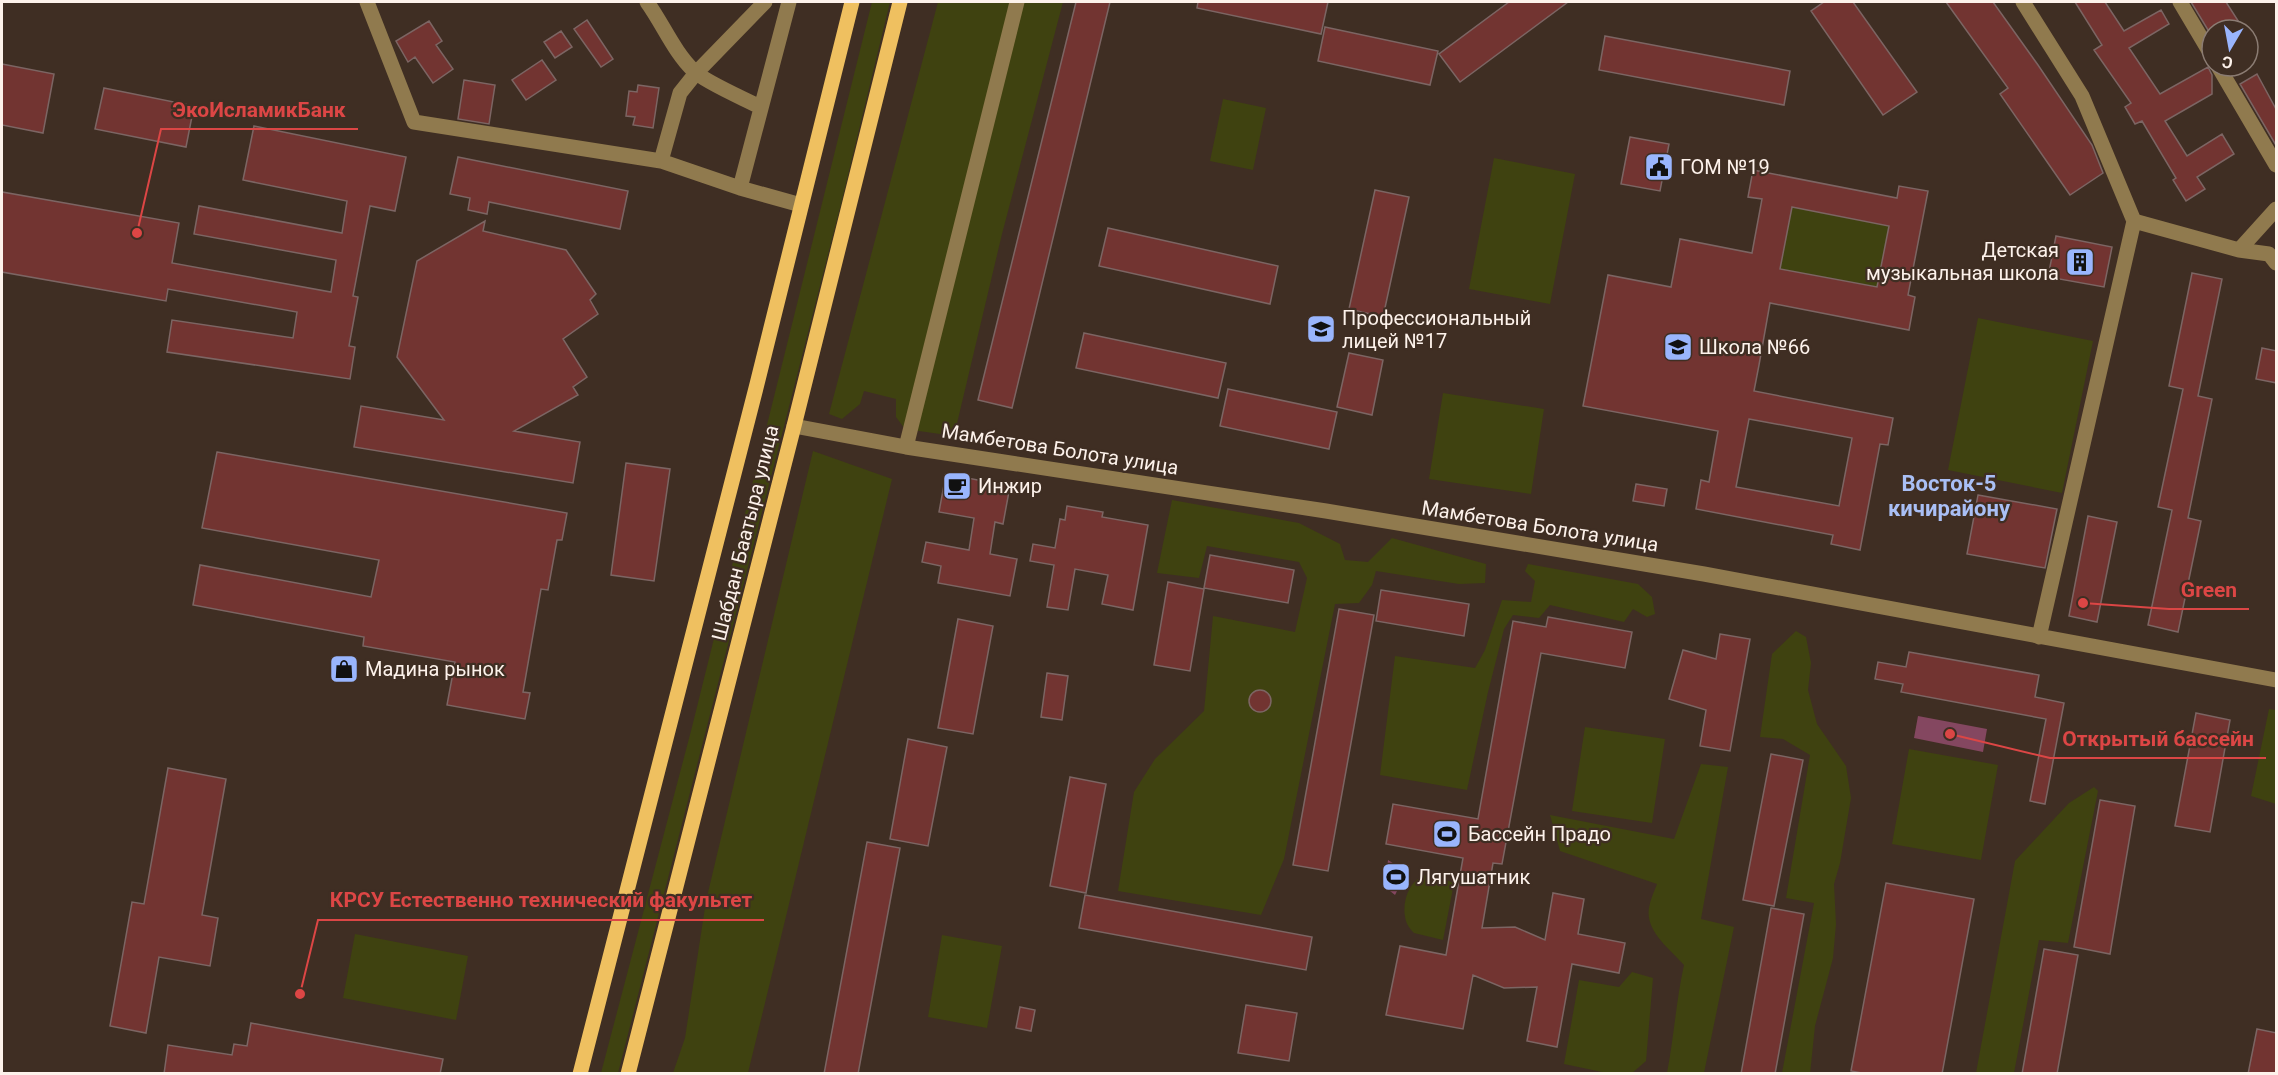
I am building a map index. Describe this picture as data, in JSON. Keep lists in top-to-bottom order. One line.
{"streets":{"main road":["Шабдан Баатыра улица"],"street":["Мамбетова Болота улица"]},"crossings":[["Мамбетова Болота улица","Шабдан Баатыра улица"]],"districts":["Восток-5 кичирайону"],"places":{"public building":["ГОМ №19"],"other":["ЭкоИсламикБанк","Green","Открытый бассейн","КРСУ Естественно технический факультет"],"building":["Детская музыкальная школа"],"school or university":["Профессиональный лицей №17","Школа №66"],"cafe":["Инжир"],"shop":["Мадина рынок"],"sports":["Бассейн Прадо","Лягушатник"]},"north":"bottom"}
